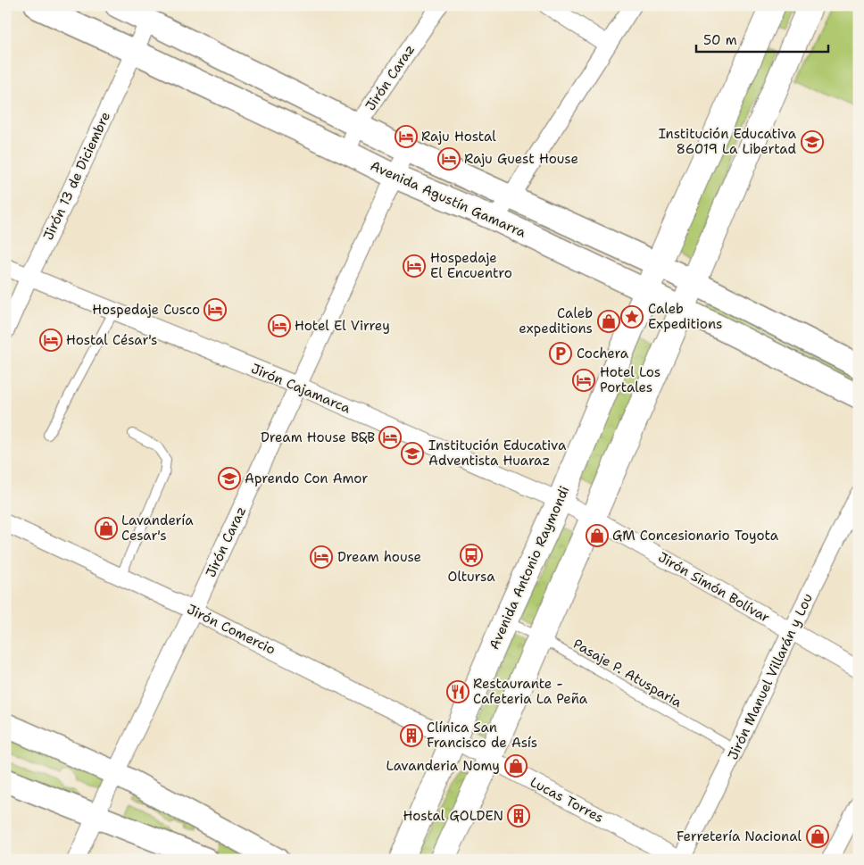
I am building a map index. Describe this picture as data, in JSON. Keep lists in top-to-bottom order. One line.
{"streets":{"main road":["Avenida Antonio Raymondi"],"street":["Jirón Caraz","Jirón 13 de Diciembre","Avenida Agustín Gamarra","Jirón Cajamarca","Jirón Simón Bolívar","Jirón Comercio","Jirón Manuel Villarán y Lou","Lucas Torres"],"lane":["Pasaje P. Atusparia"]},"crossings":[["Jirón Caraz","Avenida Agustín Gamarra"],["Jirón Caraz","Jirón Cajamarca"],["Jirón Caraz","Jirón Comercio"],["Jirón 13 de Diciembre","Avenida Agustín Gamarra"],["Jirón 13 de Diciembre","Jirón Cajamarca"],["Avenida Agustín Gamarra","Avenida Antonio Raymondi"],["Jirón Cajamarca","Avenida Antonio Raymondi"],["Jirón Cajamarca","Jirón Simón Bolívar"],["Avenida Antonio Raymondi","Jirón Comercio"],["Avenida Antonio Raymondi","Pasaje P. Atusparia"],["Avenida Antonio Raymondi","Lucas Torres"],["Jirón Simón Bolívar","Jirón Manuel Villarán y Lou"],["Jirón Comercio","Lucas Torres"],["Pasaje P. Atusparia","Jirón Manuel Villarán y Lou"],["Jirón Manuel Villarán y Lou","Lucas Torres"]],"places":{"hotel":["Raju Hostal","Raju Guest House","Hospedaje El Encuentro","Hospedaje Cusco","Hotel El Virrey","Hostal César's","Hotel Los Portales","Dream House B&B","Dream house"],"school or university":["Institución Educativa 86019 La Libertad","Institución Educativa Adventista Huaraz","Aprendo Con Amor"],"place":["Caleb Expeditions"],"shop":["Caleb expeditions","Lavandería Cesar's","GM Concesionario Toyota","Lavanderia Nomy","Ferretería Nacional"],"parking":["Cochera"],"bus stop":["Oltursa"],"restaurant":["Restaurante - Cafeteria La Peña"],"building":["Clínica San Francisco de Asís","Hostal GOLDEN"]},"scale_bar":"50 m"}
